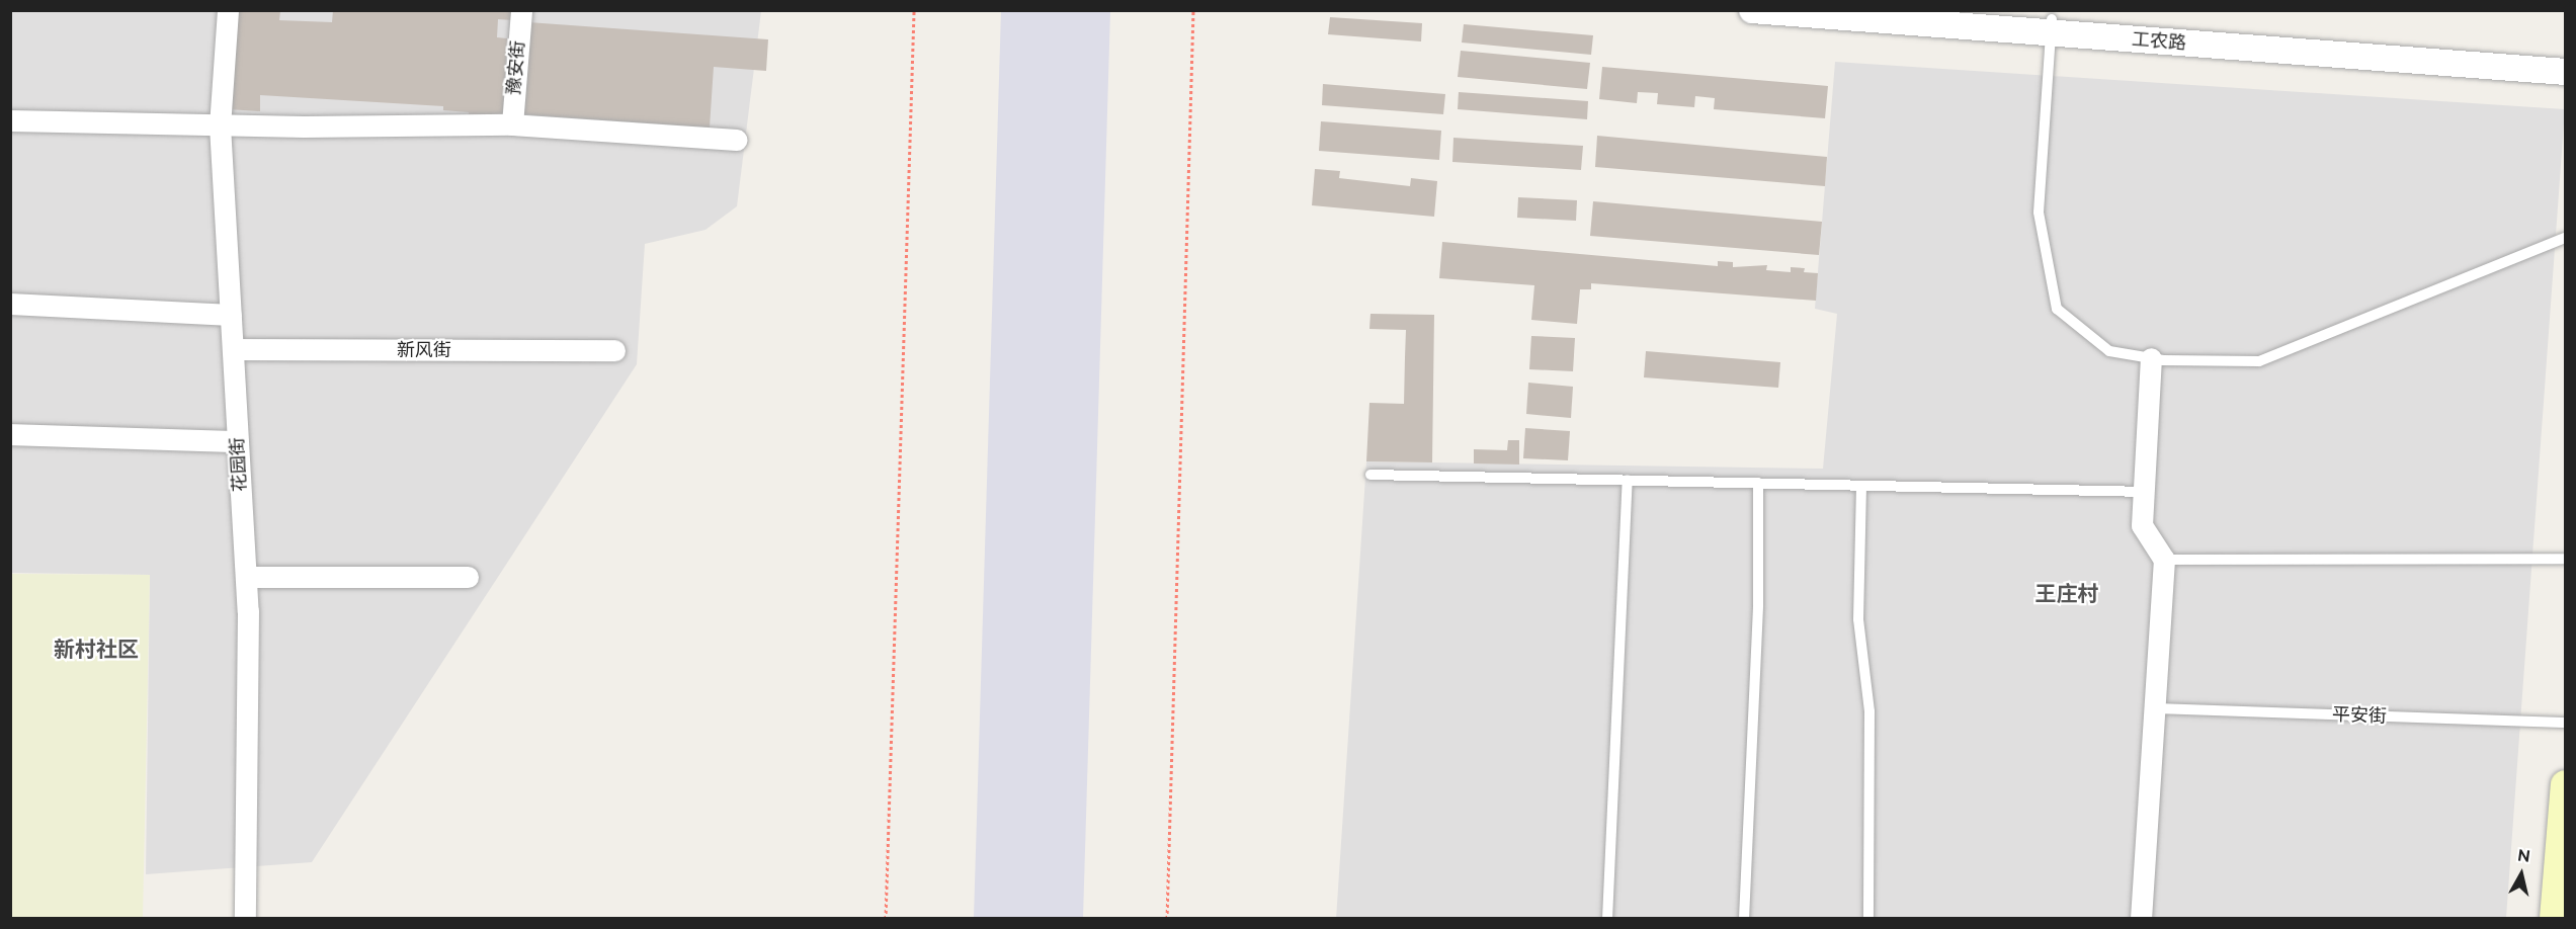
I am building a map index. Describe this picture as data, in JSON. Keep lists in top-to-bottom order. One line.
{"streets":{"street":["工农路","豫安街","新风街","花园街"],"lane":["平安街"]},"crossings":[["新风街","花园街"]],"districts":["王庄村","新村社区"],"north":"top"}
